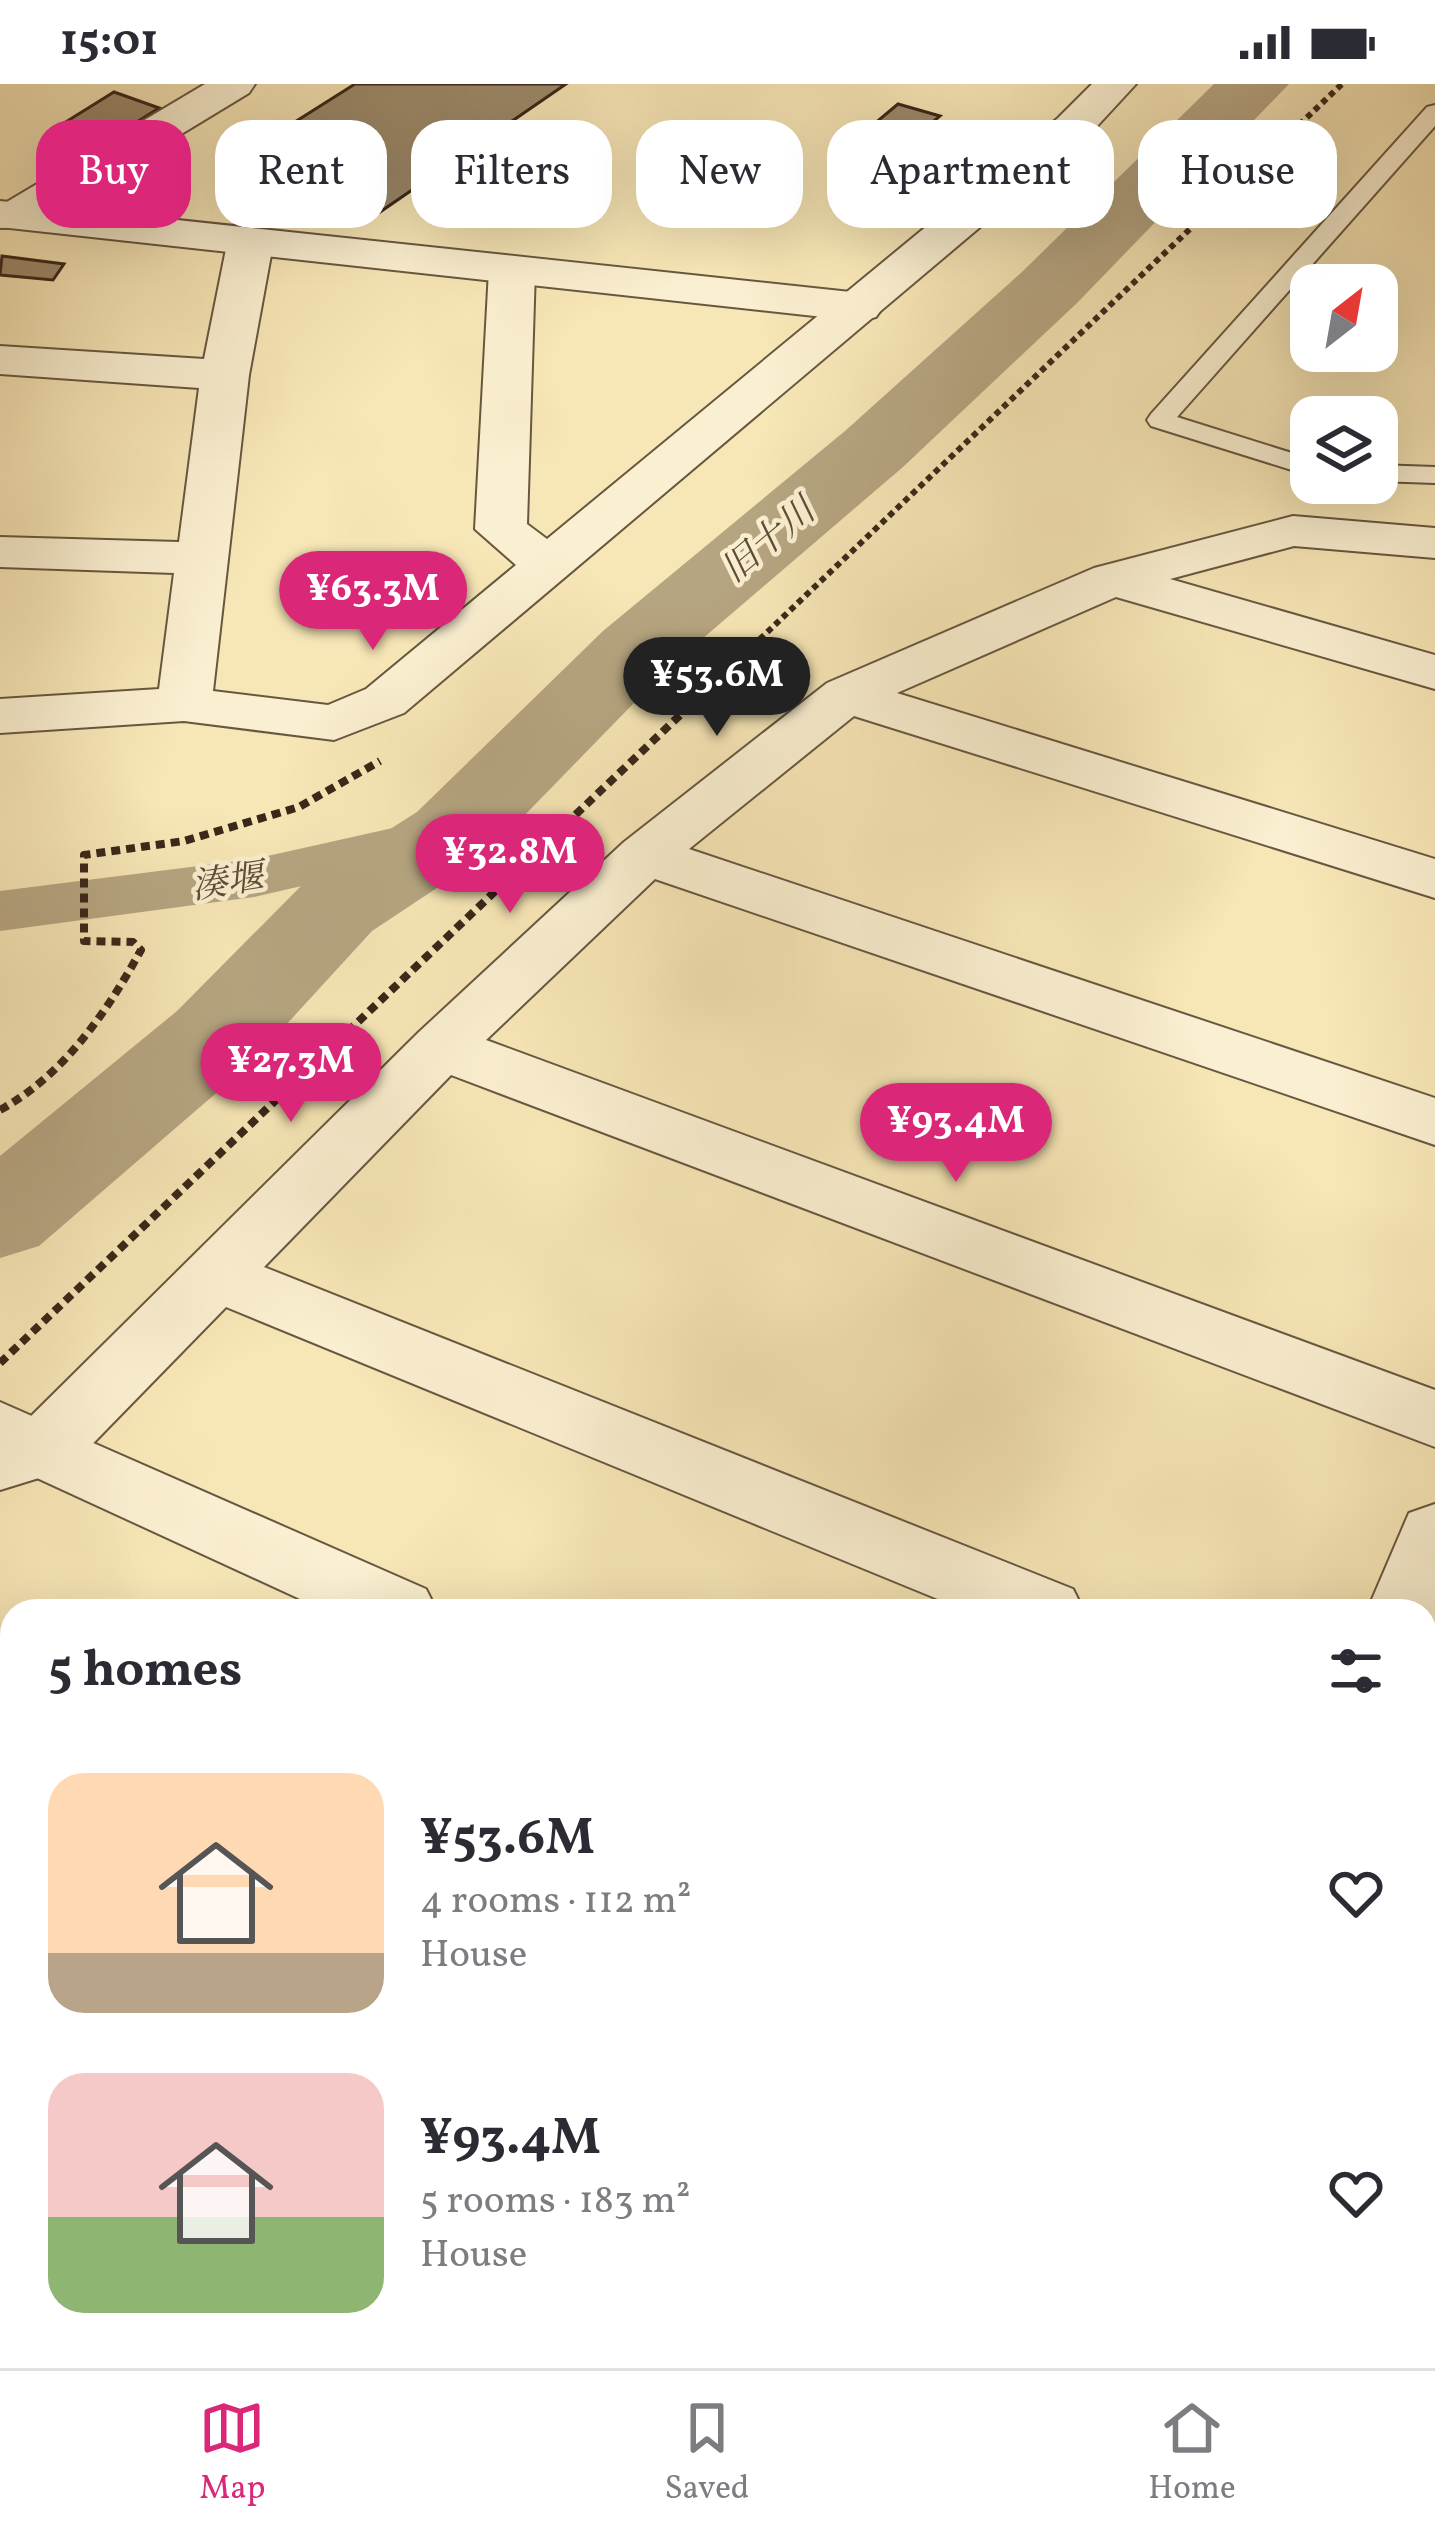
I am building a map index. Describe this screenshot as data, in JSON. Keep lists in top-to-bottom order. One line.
{"water":["旧十川","湊堰"],"north":"top right","page":{"status":"15:01","chip":["Buy","Rent","Filters","New","Apartment","House"],"price":["¥63.3M","¥53.6M","¥32.8M","¥27.3M","¥93.4M"],"heading":"5 homes","list":[{"name":"¥53.6M","note":"4 rooms · 112 m² · House"},{"name":"¥93.4M","note":"5 rooms · 183 m² · House"}],"tabs":["Map","Saved","Home"]}}
